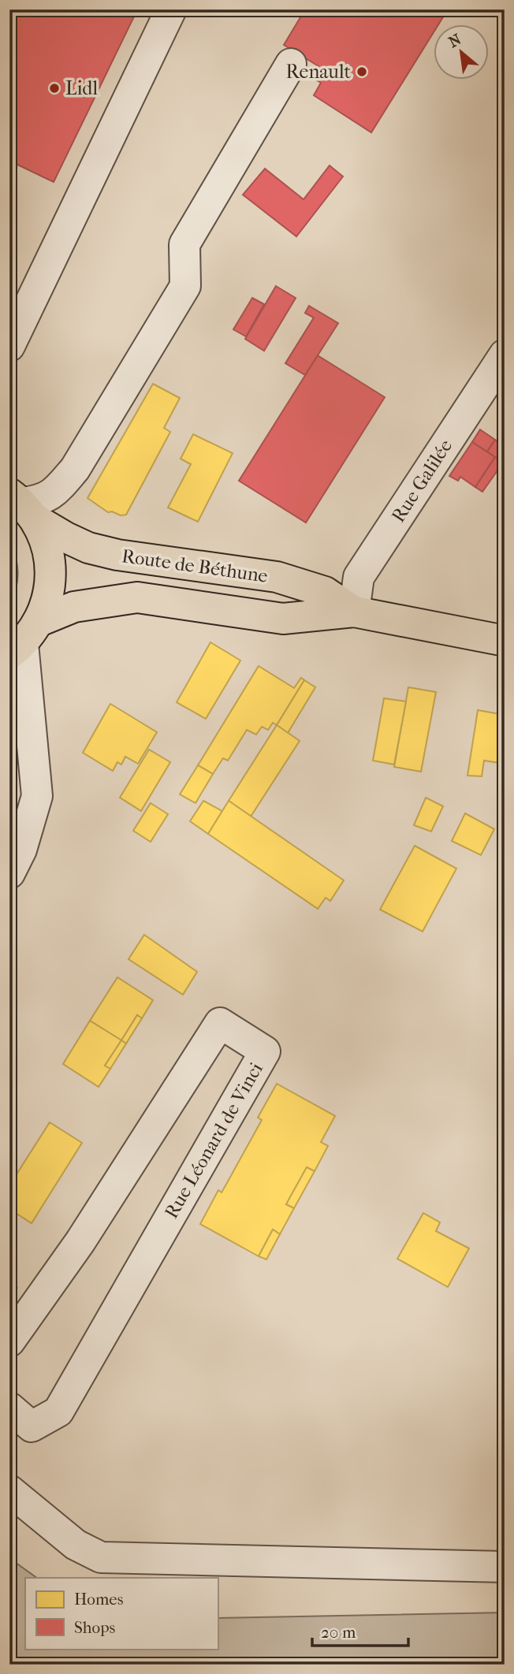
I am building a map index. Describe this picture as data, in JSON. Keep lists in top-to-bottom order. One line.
{"streets":{"main road":["Route de Béthune"],"street":["Rue Galilée","Rue Léonard de Vinci"]},"crossings":[["Rue Galilée","Route de Béthune"]],"places":["Renault","Lidl"],"legend":["Homes","Shops"],"scale_bar":"20 m","north":"top left"}
